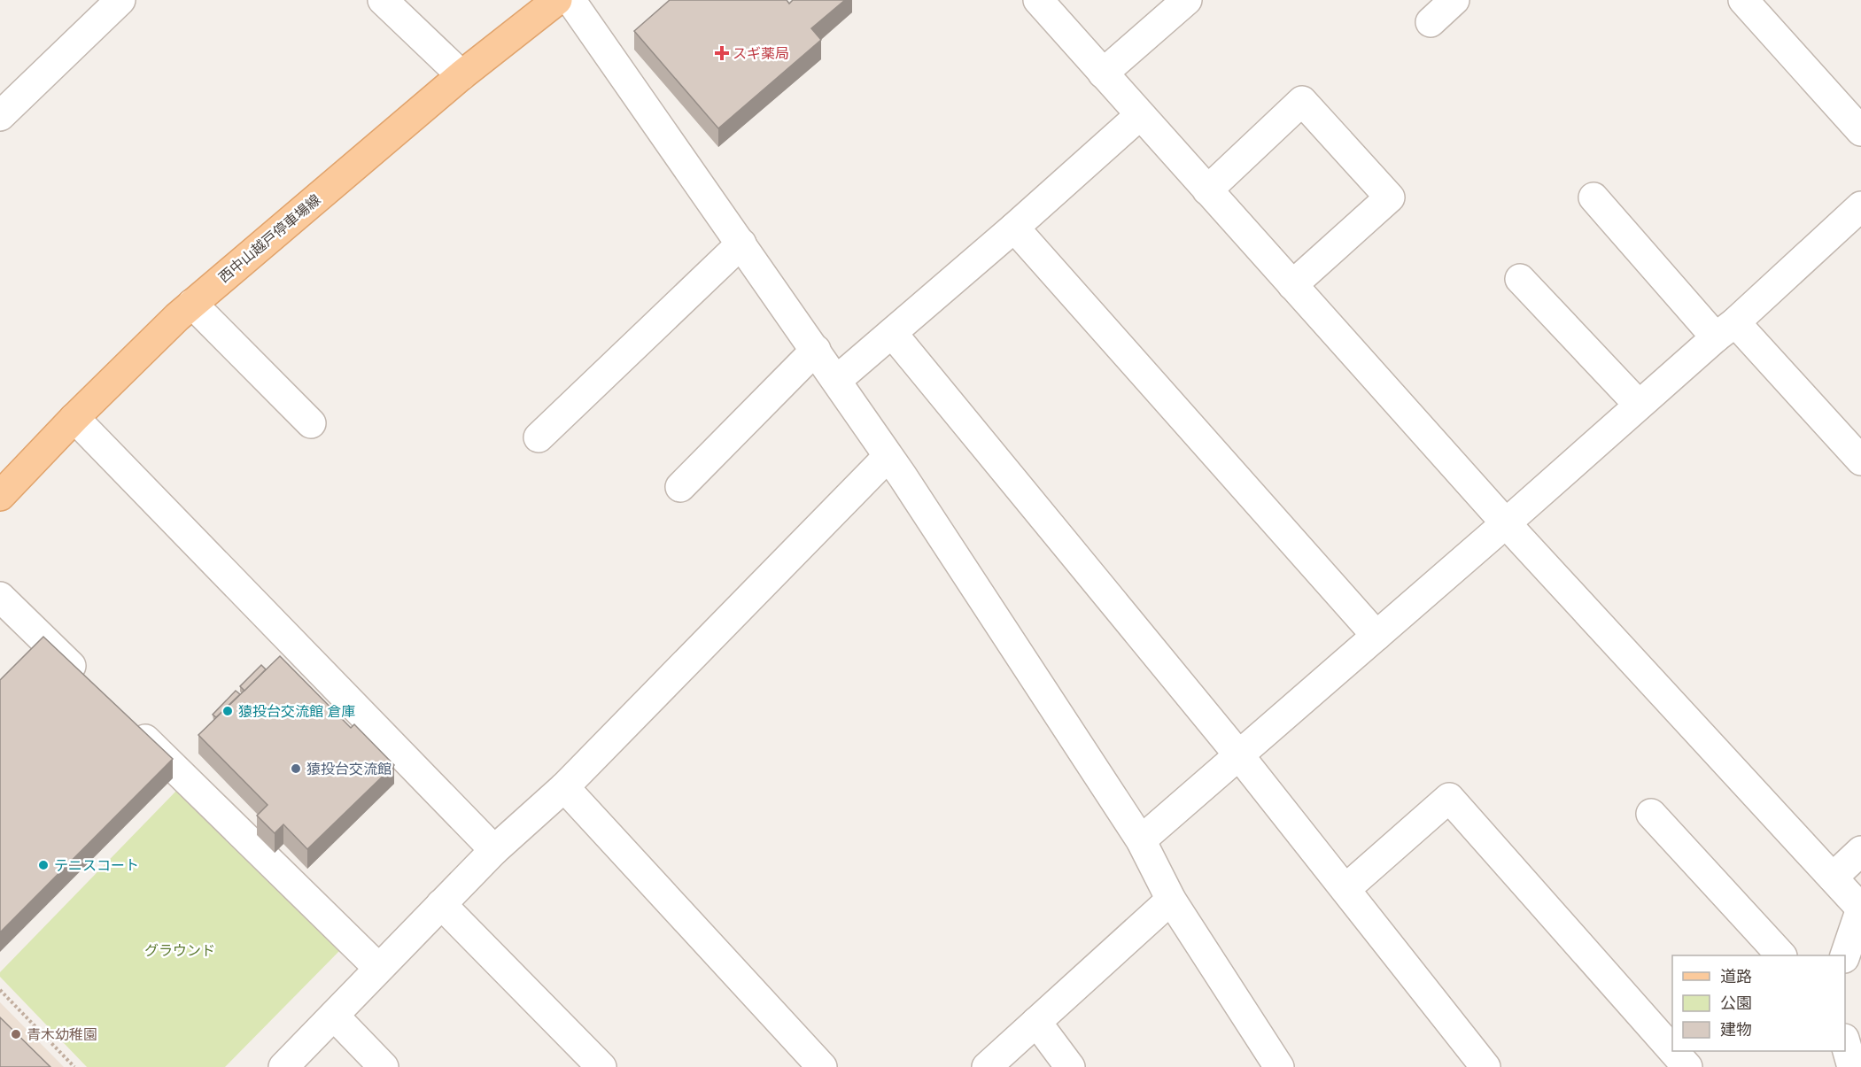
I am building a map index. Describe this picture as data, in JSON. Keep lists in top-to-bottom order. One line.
{"streets":{"main road":["西中山越戸停車場線"]},"parks":["グラウンド"],"places":{"health":["スギ薬局"],"other":["猿投台交流館 倉庫","猿投台交流館","テニスコート","青木幼稚園"]},"legend":["道路","公園","建物"]}
